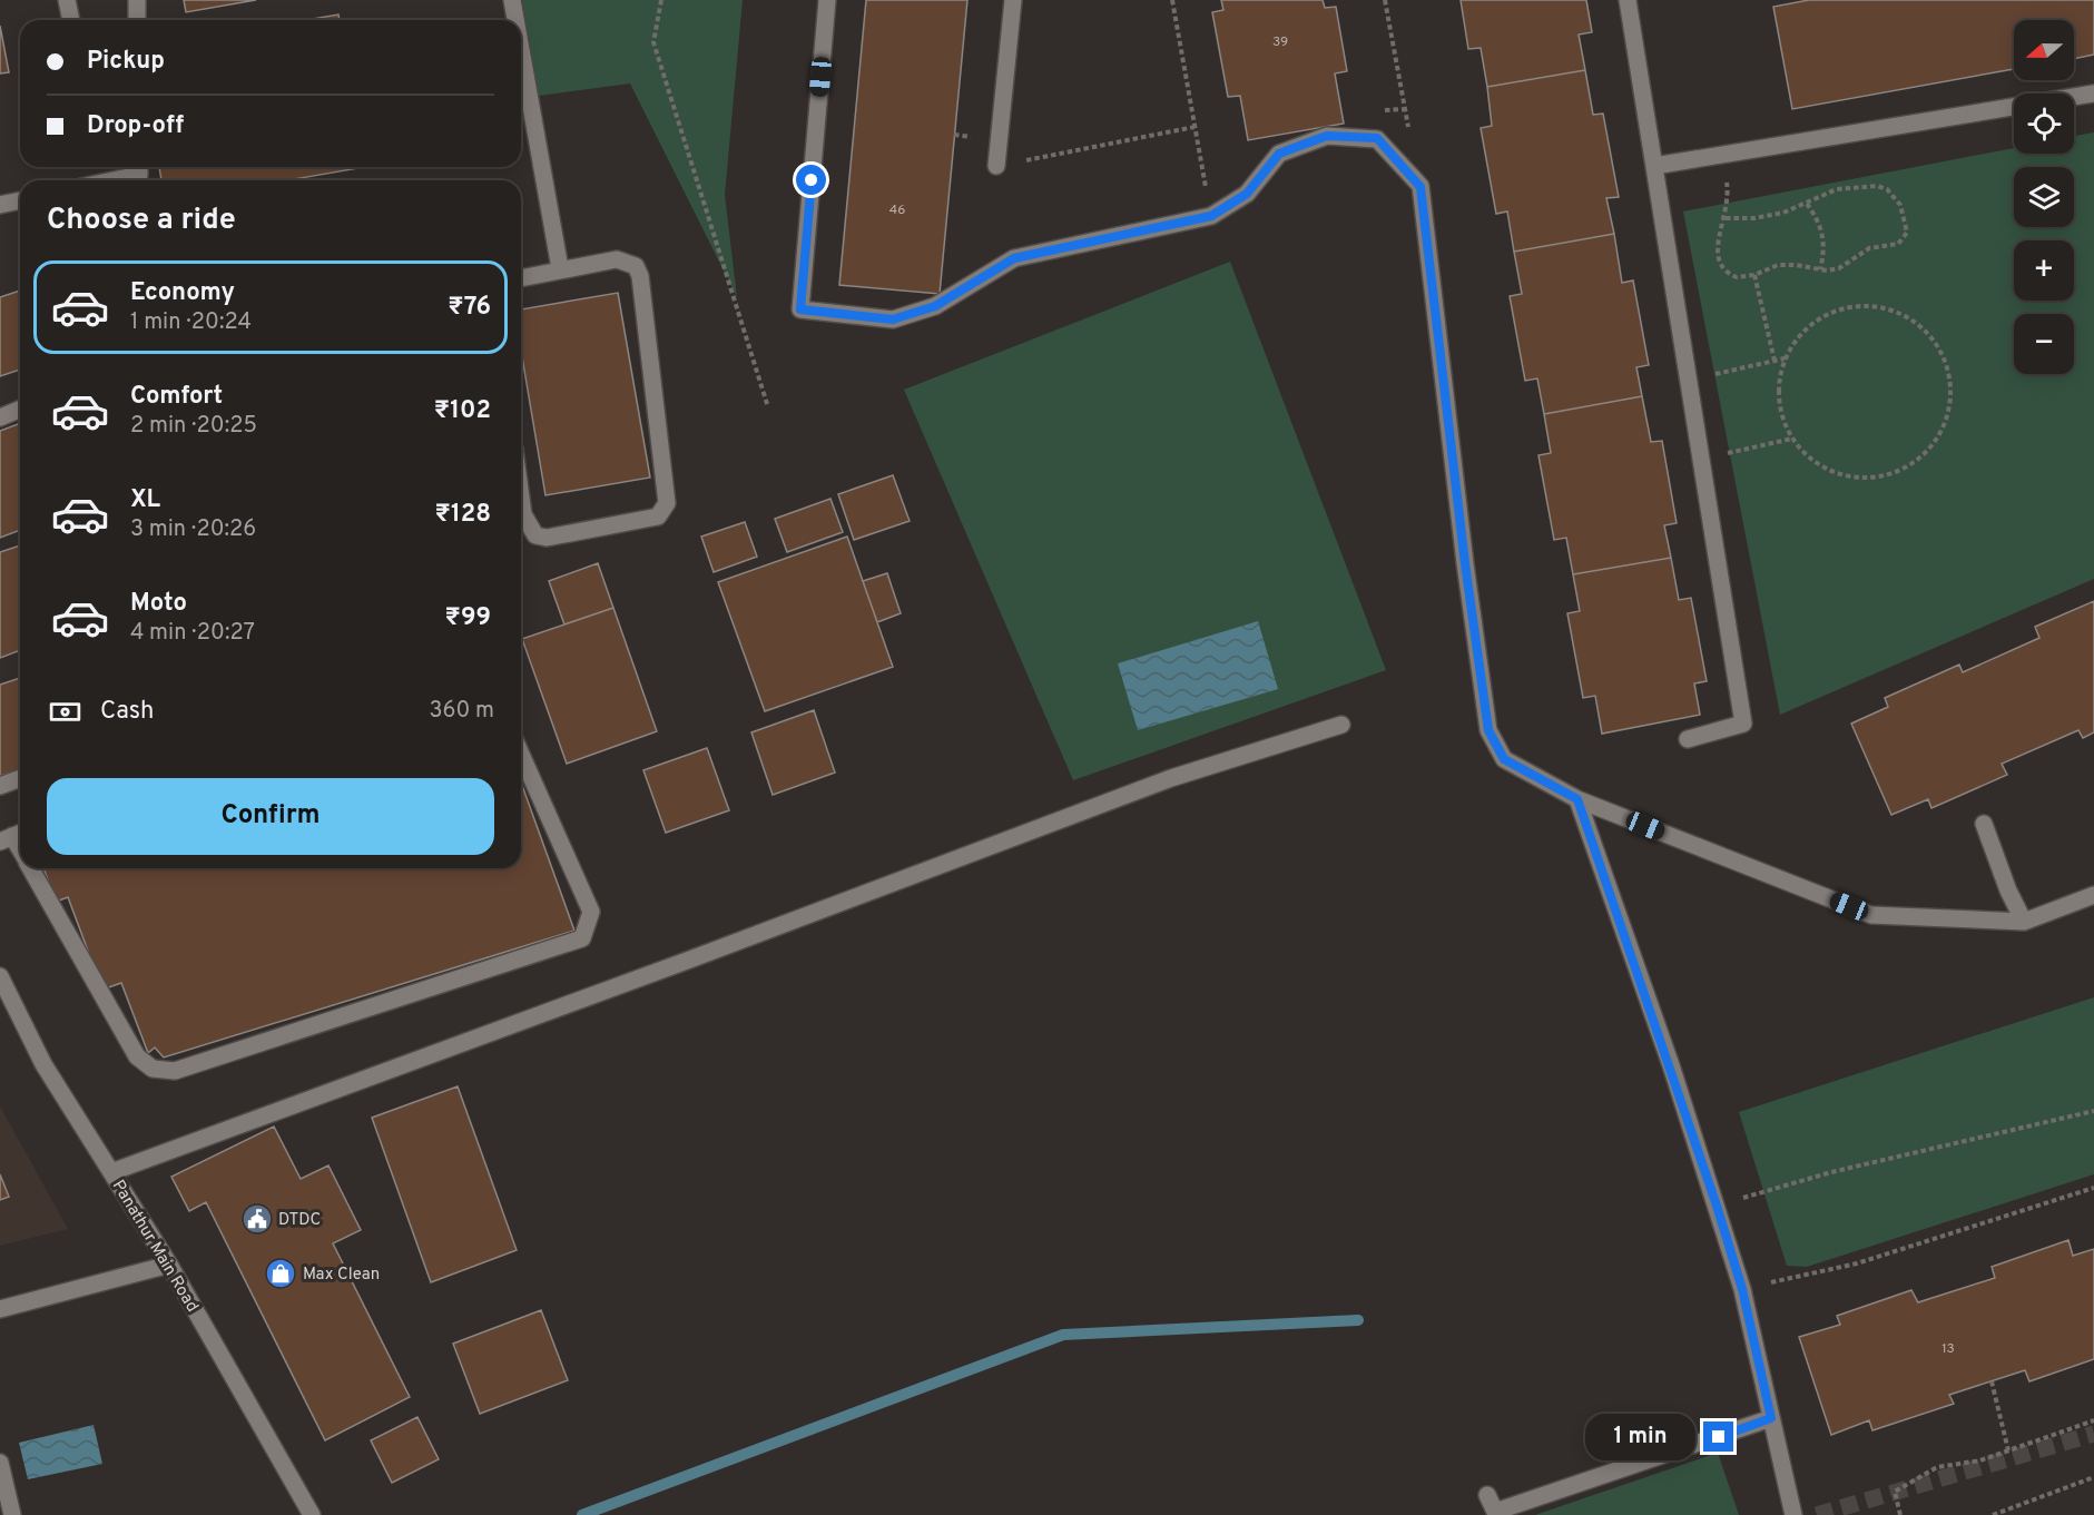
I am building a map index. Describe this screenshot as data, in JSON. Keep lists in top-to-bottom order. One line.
{"streets":{"street":["Panathur Main Road"]},"places":{"public building":["DTDC"],"shop":["Max Clean"]},"house_numbers":["39","46","13"],"north":"left","page":{"map_buttons":["+","−"],"banner":["Pickup","Drop-off"],"heading":"Choose a ride","list":[{"name":"Economy","note":"1 min · 20:24","value":"₹76"},{"name":"Comfort","note":"2 min · 20:25","value":"₹102"},{"name":"XL","note":"3 min · 20:26","value":"₹128"},{"name":"Moto","note":"4 min · 20:27","value":"₹99"}],"pay":["Cash","360 m"],"buttons":"Confirm","bubble":"1 min"}}
